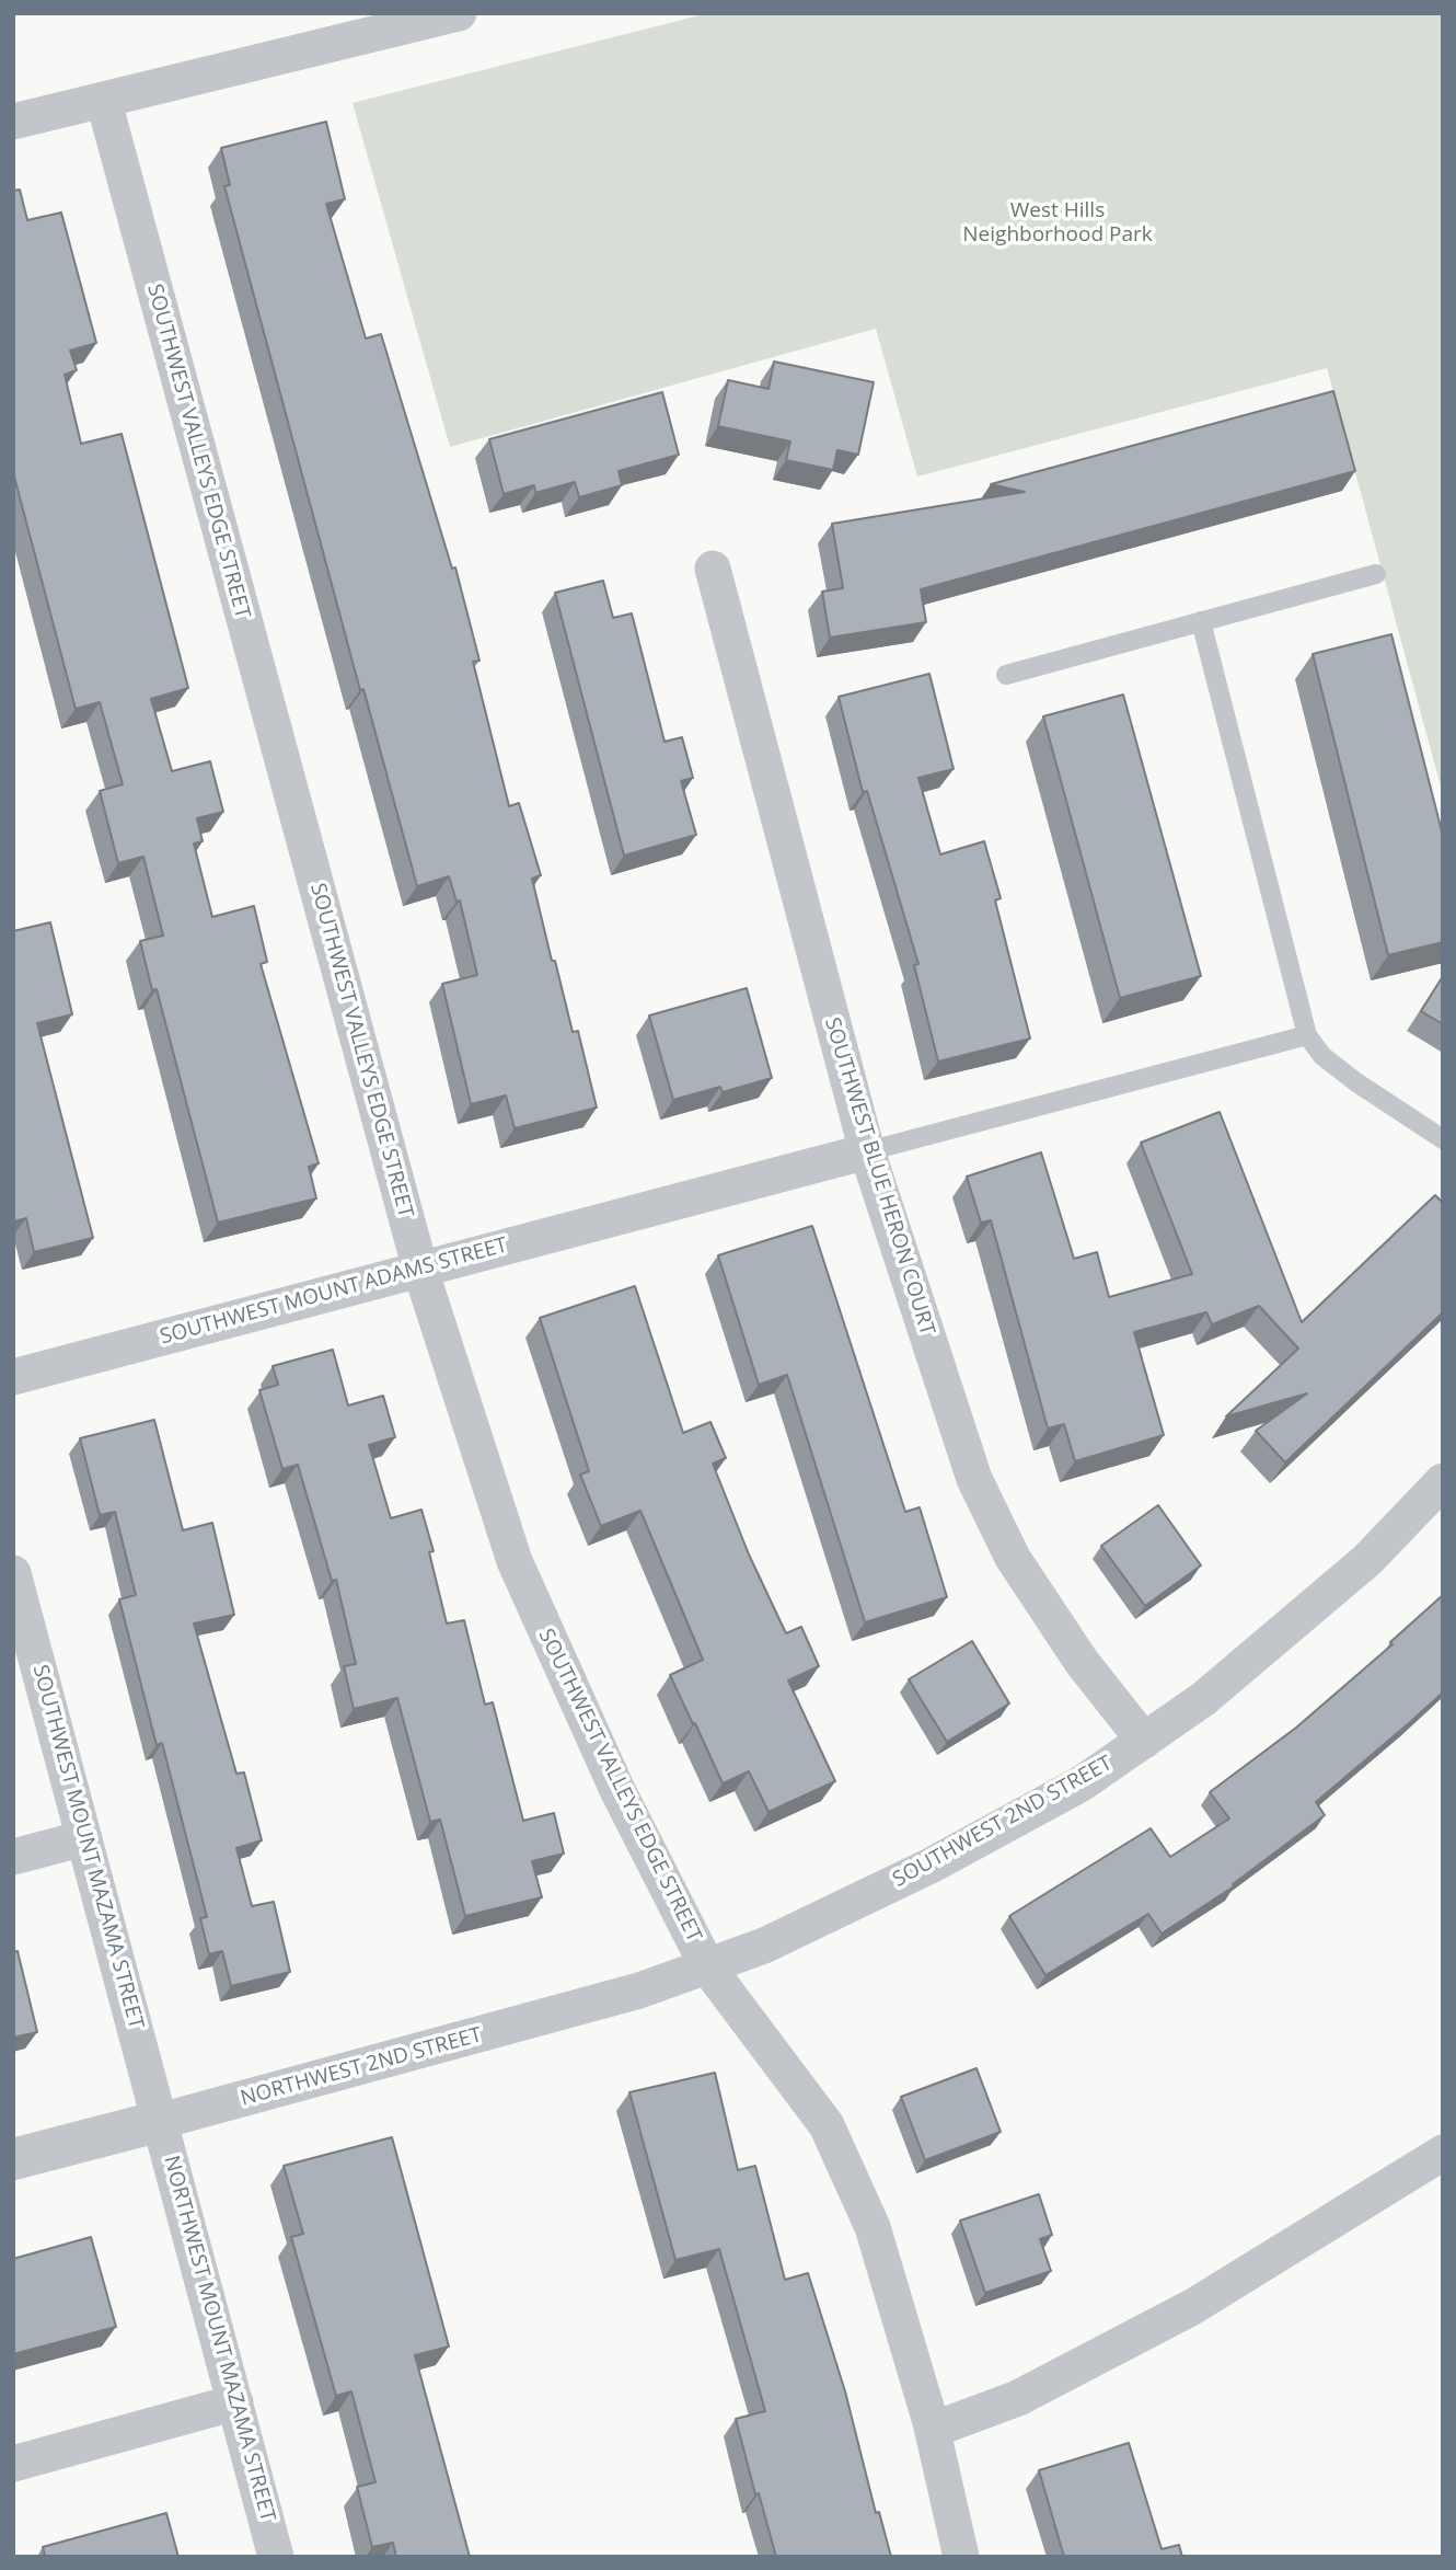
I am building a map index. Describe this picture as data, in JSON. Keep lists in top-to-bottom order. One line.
{"streets":{"street":["SOUTHWEST VALLEYS EDGE STREET","SOUTHWEST BLUE HERON COURT","SOUTHWEST MOUNT ADAMS STREET","SOUTHWEST 2ND STREET","SOUTHWEST MOUNT MAZAMA STREET","NORTHWEST 2ND STREET","NORTHWEST MOUNT MAZAMA STREET"]},"crossings":[["SOUTHWEST VALLEYS EDGE STREET","SOUTHWEST MOUNT ADAMS STREET"],["SOUTHWEST VALLEYS EDGE STREET","SOUTHWEST 2ND STREET"],["SOUTHWEST VALLEYS EDGE STREET","NORTHWEST 2ND STREET"],["SOUTHWEST BLUE HERON COURT","SOUTHWEST MOUNT ADAMS STREET"],["SOUTHWEST BLUE HERON COURT","SOUTHWEST 2ND STREET"],["SOUTHWEST 2ND STREET","NORTHWEST 2ND STREET"],["SOUTHWEST MOUNT MAZAMA STREET","NORTHWEST 2ND STREET"],["SOUTHWEST MOUNT MAZAMA STREET","NORTHWEST MOUNT MAZAMA STREET"],["NORTHWEST 2ND STREET","NORTHWEST MOUNT MAZAMA STREET"]],"parks":["West Hills Neighborhood Park"]}
